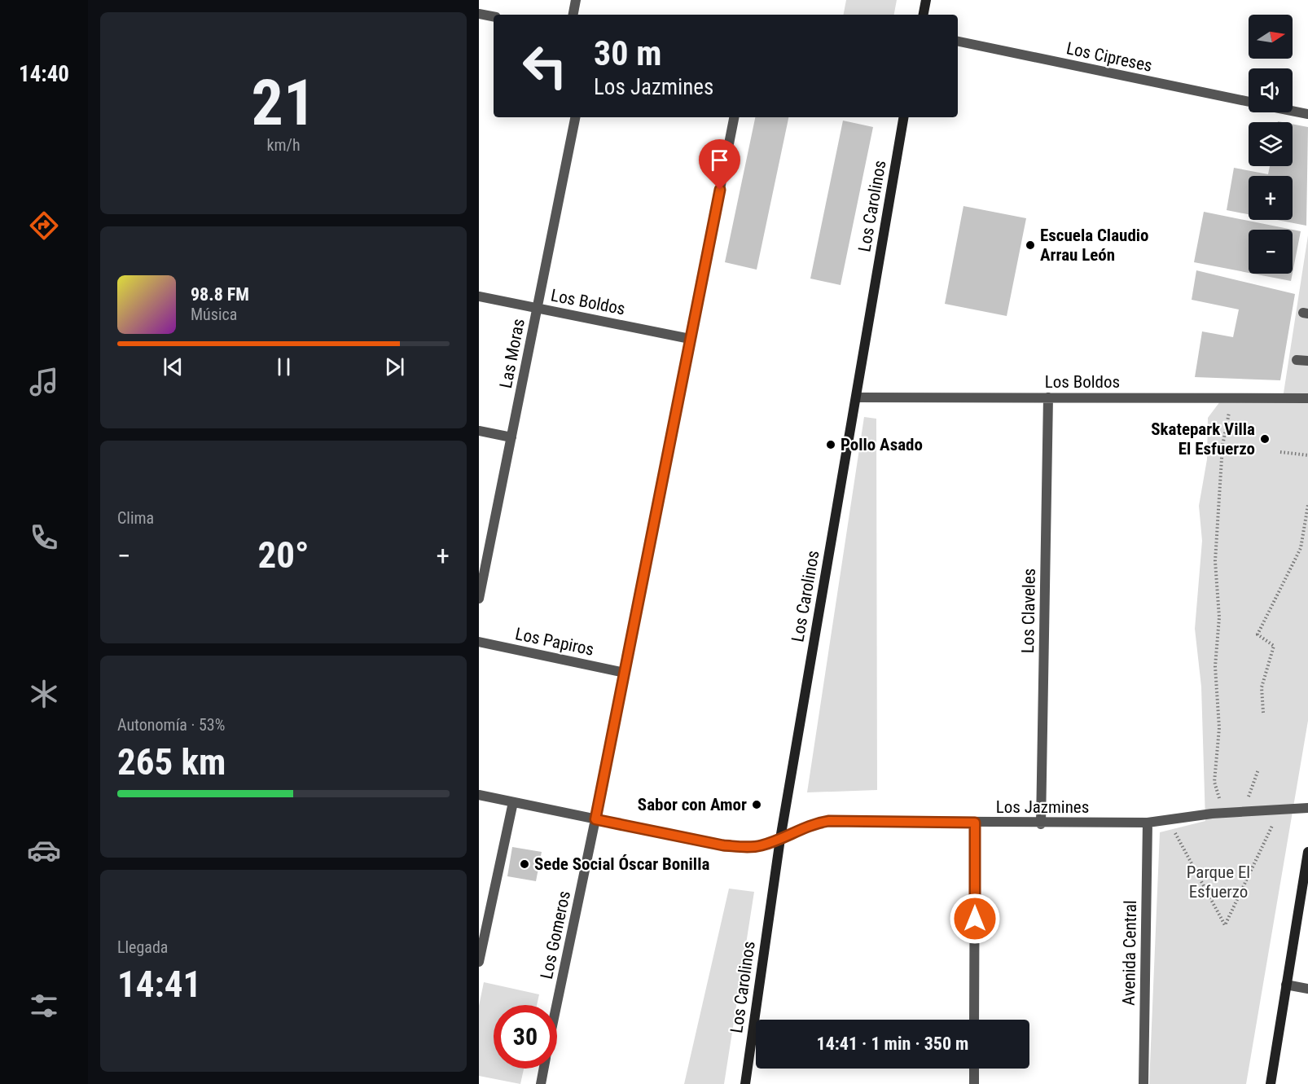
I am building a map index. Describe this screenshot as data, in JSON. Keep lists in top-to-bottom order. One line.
{"streets":{"street":["Los Cipreses","Los Carolinos","Los Boldos","Las Moras","Los Claveles","Los Papiros","Los Jazmines","Los Gomeros","Avenida Central"]},"crossings":[["Los Carolinos","Los Boldos"],["Los Carolinos","Los Jazmines"],["Los Boldos","Las Moras"],["Los Boldos","Los Claveles"],["Los Boldos","Los Gomeros"],["Los Claveles","Los Jazmines"],["Los Papiros","Los Gomeros"],["Los Jazmines","Los Gomeros"],["Los Jazmines","Avenida Central"]],"parks":["Parque El Esfuerzo"],"places":["Escuela Claudio Arrau León","Skatepark Villa El Esfuerzo","Pollo Asado","Sabor con Amor","Sede Social Óscar Bonilla"],"north":"right","page":{"tabs":"14:40","tile":[["21","km/h"],"Clima",["Autonomía · 53%","265 km"],["Llegada","14:41"]],"map_buttons":["+","−"],"turn":["30 m","Los Jazmines"],"song":["98.8 FM","Música"],"heat":["−","20°","+"],"limit":"30","trip":"14:41 · 1 min · 350 m"}}
